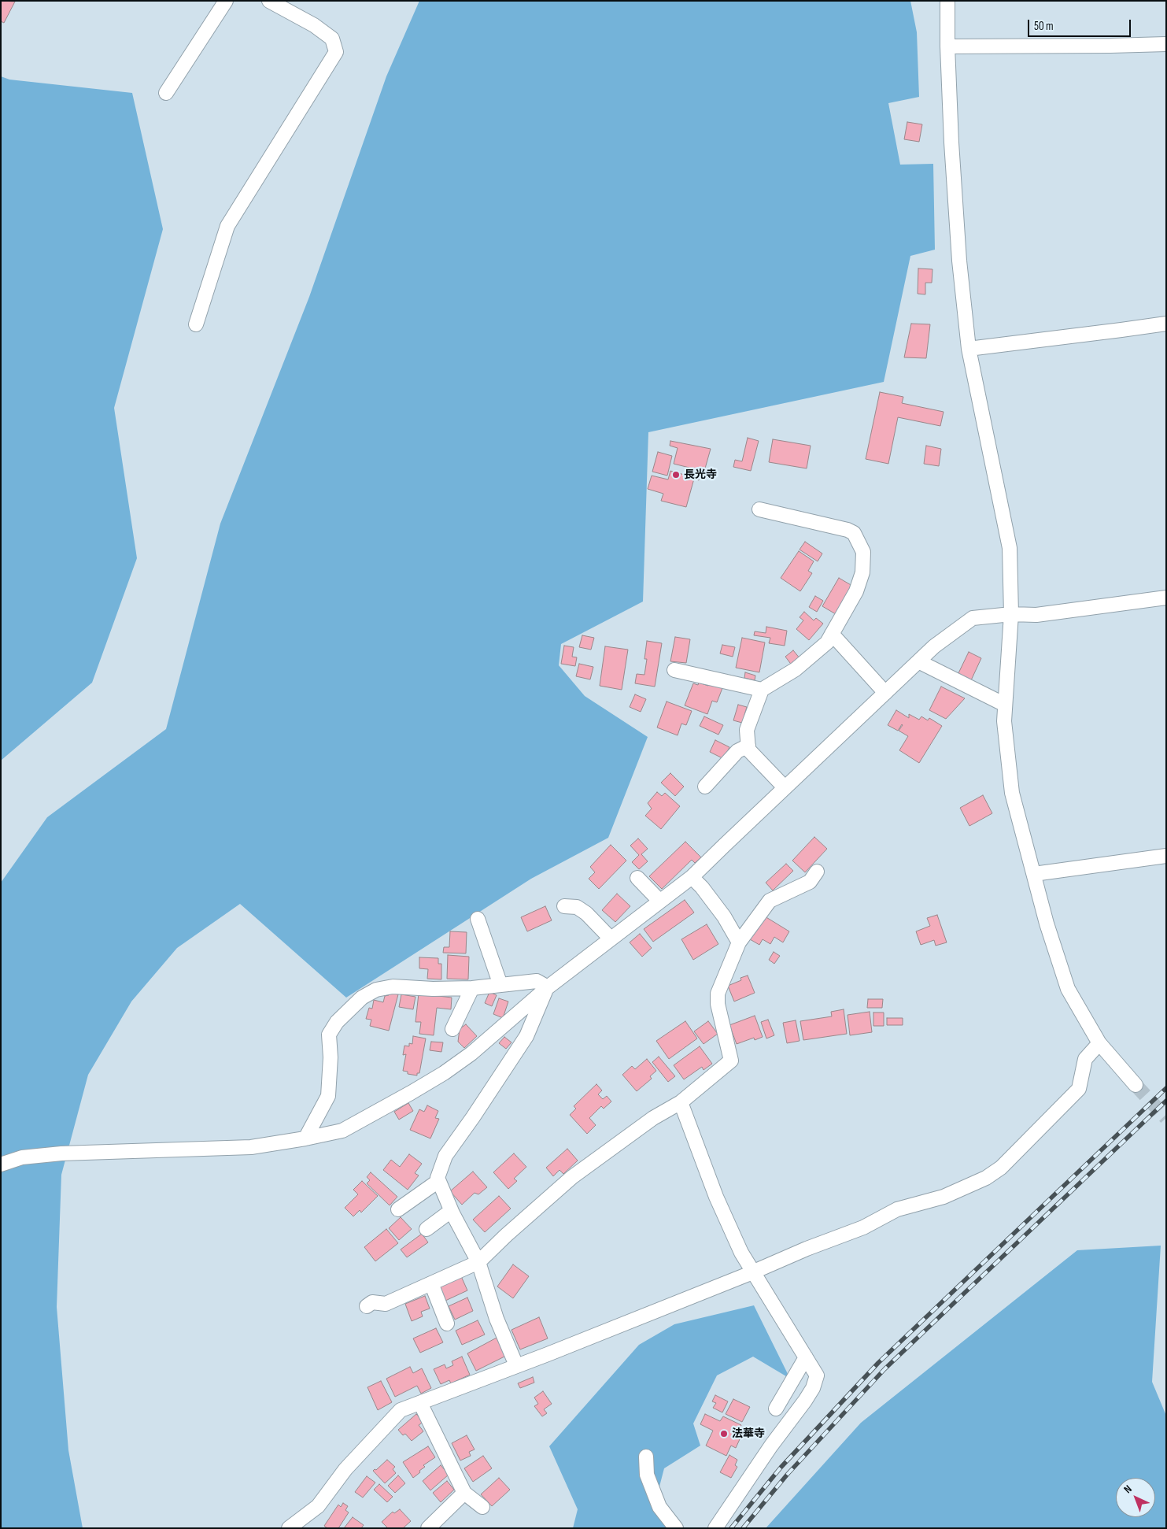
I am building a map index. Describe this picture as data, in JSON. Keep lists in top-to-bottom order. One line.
{"places":["長光寺","法華寺"],"scale_bar":"50 m","north":"top left"}
